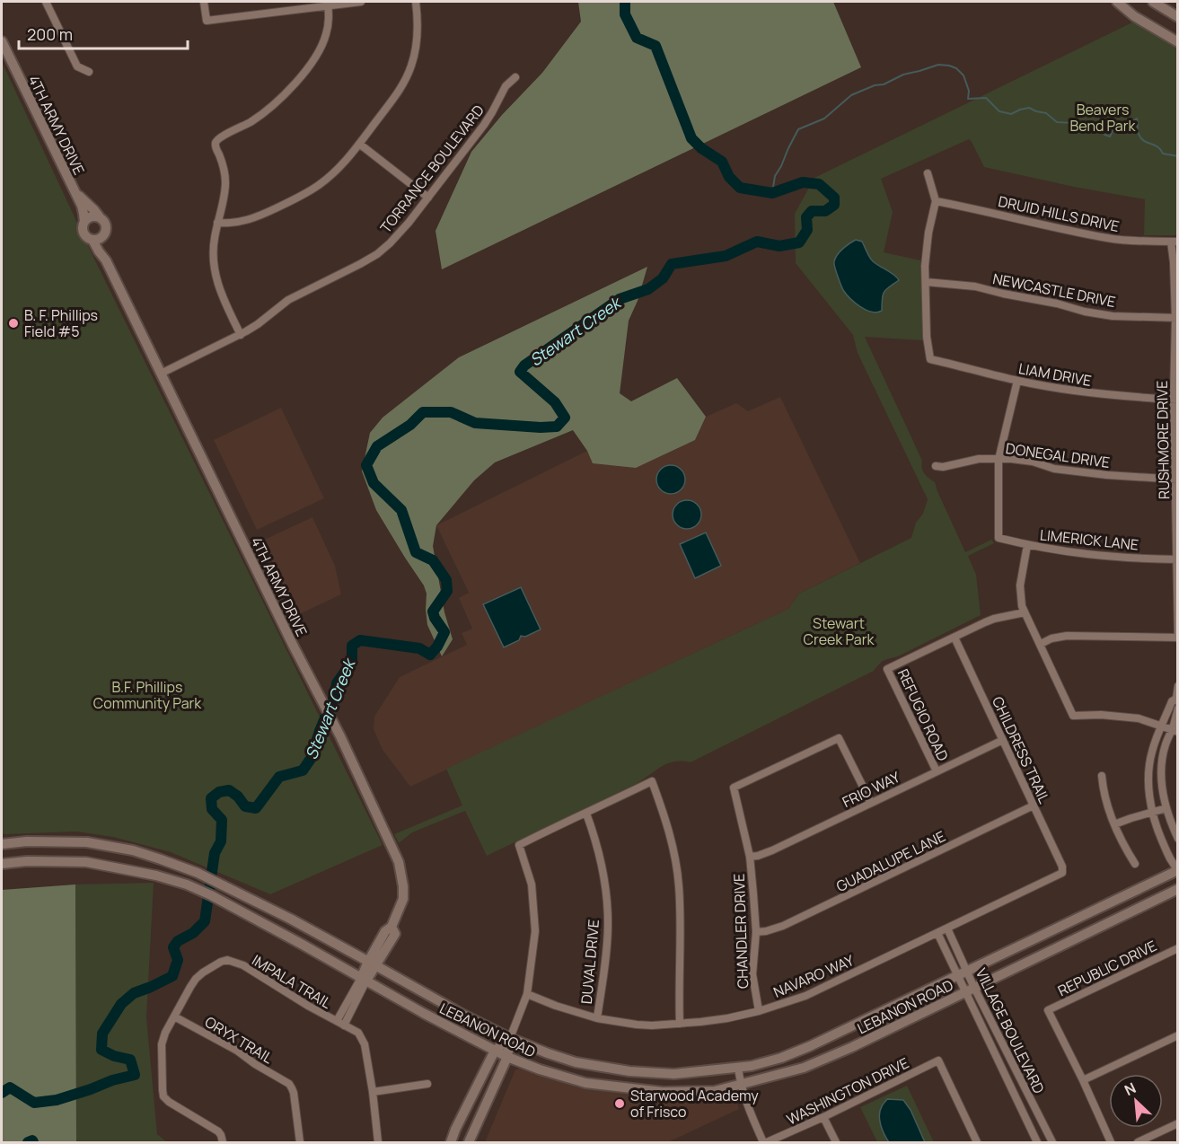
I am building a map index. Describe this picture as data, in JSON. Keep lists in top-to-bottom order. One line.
{"streets":{"main road":["4TH ARMY DRIVE","LEBANON ROAD"],"street":["TORRANCE BOULEVARD","DRUID HILLS DRIVE","NEWCASTLE DRIVE","LIAM DRIVE","RUSHMORE DRIVE","DONEGAL DRIVE","LIMERICK LANE","REFUGIO ROAD","CHILDRESS TRAIL","FRIO WAY","GUADALUPE LANE","CHANDLER DRIVE","DUVAL DRIVE","REPUBLIC DRIVE","NAVARO WAY","IMPALA TRAIL","VILLAGE BOULEVARD","ORYX TRAIL","WASHINGTON DRIVE"]},"crossings":[["4TH ARMY DRIVE","TORRANCE BOULEVARD"],["4TH ARMY DRIVE","IMPALA TRAIL"],["4TH ARMY DRIVE","LEBANON ROAD"],["DRUID HILLS DRIVE","RUSHMORE DRIVE"],["NEWCASTLE DRIVE","LIAM DRIVE"],["NEWCASTLE DRIVE","RUSHMORE DRIVE"],["LIAM DRIVE","RUSHMORE DRIVE"],["RUSHMORE DRIVE","DONEGAL DRIVE"],["RUSHMORE DRIVE","LIMERICK LANE"],["DONEGAL DRIVE","LIMERICK LANE"],["REFUGIO ROAD","CHILDRESS TRAIL"],["REFUGIO ROAD","FRIO WAY"],["CHILDRESS TRAIL","FRIO WAY"],["CHILDRESS TRAIL","GUADALUPE LANE"],["CHILDRESS TRAIL","NAVARO WAY"],["FRIO WAY","CHANDLER DRIVE"],["GUADALUPE LANE","CHANDLER DRIVE"],["CHANDLER DRIVE","NAVARO WAY"],["DUVAL DRIVE","NAVARO WAY"],["NAVARO WAY","VILLAGE BOULEVARD"],["IMPALA TRAIL","ORYX TRAIL"],["LEBANON ROAD","VILLAGE BOULEVARD"]],"water":["Stewart Creek"],"parks":["Beavers Bend Park","Stewart Creek Park","B.F. Phillips Community Park"],"places":["B. F. Phillips Field #5","Starwood Academy of Frisco"],"scale_bar":"200 m","north":"top left"}
